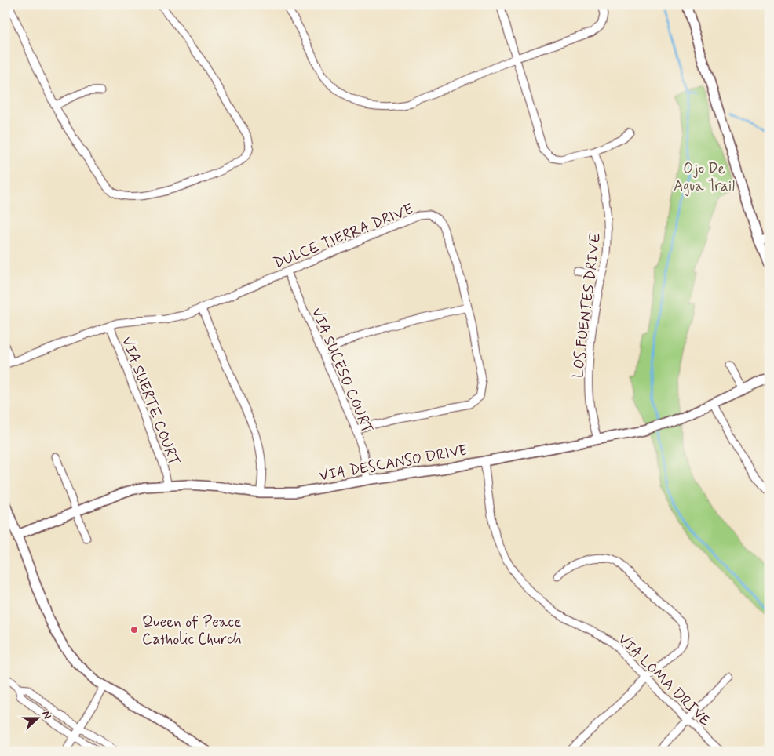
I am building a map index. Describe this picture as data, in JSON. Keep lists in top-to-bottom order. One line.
{"streets":{"street":["DULCE TIERRA DRIVE","LOS FUENTES DRIVE","VIA SUCESO COURT","VIA SUERTE COURT","VIA DESCANSO DRIVE","VIA LOMA DRIVE"]},"crossings":[["DULCE TIERRA DRIVE","VIA SUCESO COURT"],["DULCE TIERRA DRIVE","VIA SUERTE COURT"],["LOS FUENTES DRIVE","VIA DESCANSO DRIVE"],["VIA SUCESO COURT","VIA DESCANSO DRIVE"],["VIA SUERTE COURT","VIA DESCANSO DRIVE"],["VIA DESCANSO DRIVE","VIA LOMA DRIVE"]],"parks":["Ojo De Agua Trail"],"places":["Queen of Peace Catholic Church"],"north":"right"}
